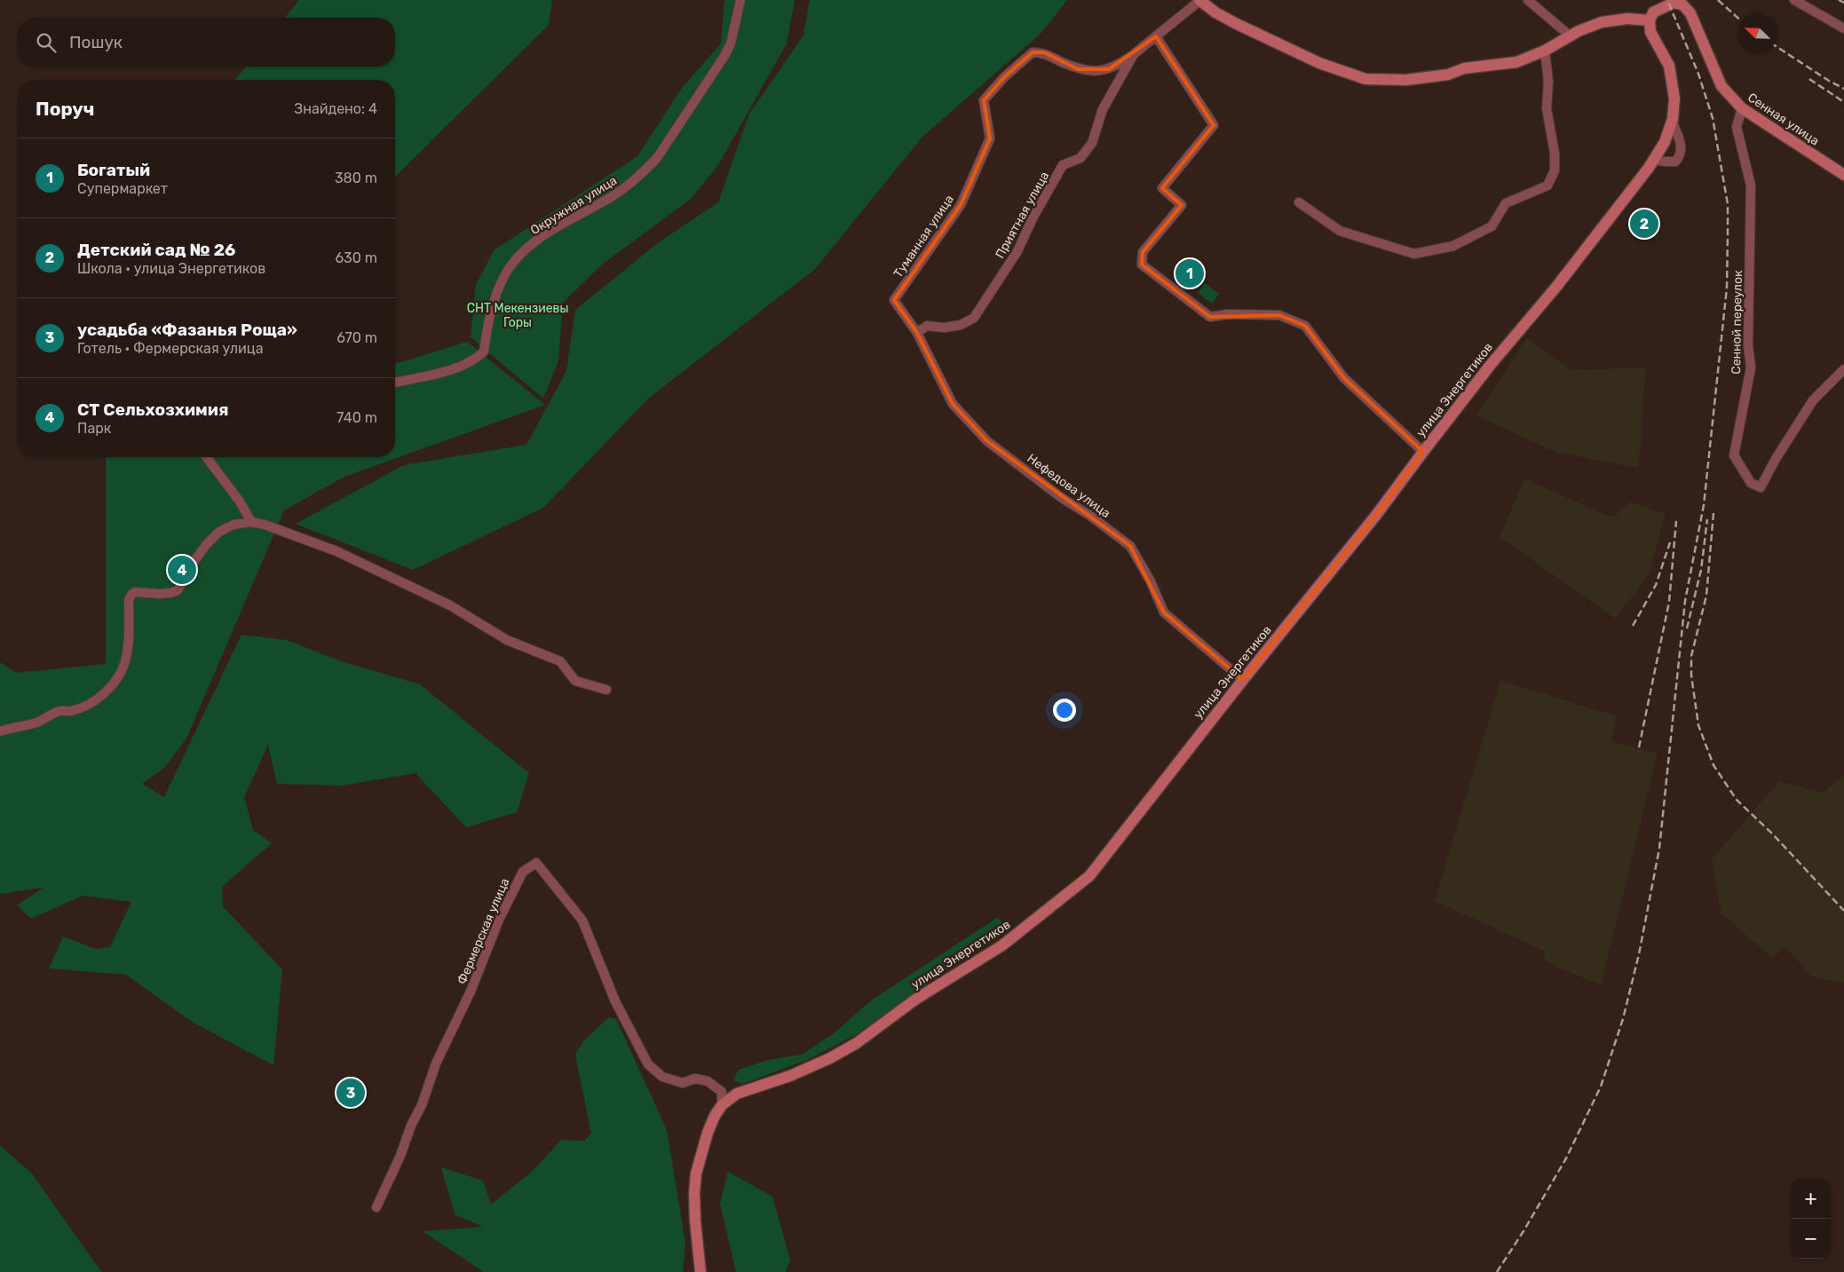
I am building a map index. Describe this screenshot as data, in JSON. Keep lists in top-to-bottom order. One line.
{"streets":{"main road":["Сенная улица","улица Энергетиков"],"street":["Окружная улица","Приятная улица","Туманная улица","Сенной переулок","Нефедова улица","Фермерская улица"]},"crossings":[["Сенная улица","Сенной переулок"],["Сенная улица","улица Энергетиков"],["Приятная улица","Туманная улица"],["Приятная улица","Нефедова улица"],["Туманная улица","Нефедова улица"],["улица Энергетиков","Нефедова улица"],["улица Энергетиков","Фермерская улица"]],"parks":["СНТ Мекензиевы Горы"],"north":"top left","page":{"search":"Пошук","heading":["Поруч","Знайдено: 4"],"list":[{"mark":"1","name":"Богатый","note":"Супермаркет","value":"380 m"},{"mark":"2","name":"Детский сад № 26","note":"Школа · улица Энергетиков","value":"630 m"},{"mark":"3","name":"усадьба «Фазанья Роща»","note":"Готель · Фермерская улица","value":"670 m"},{"mark":"4","name":"СТ Сельхозхимия","note":"Парк","value":"740 m"}],"pins":["2","1","4","3"],"map_buttons":["+","−"]}}
